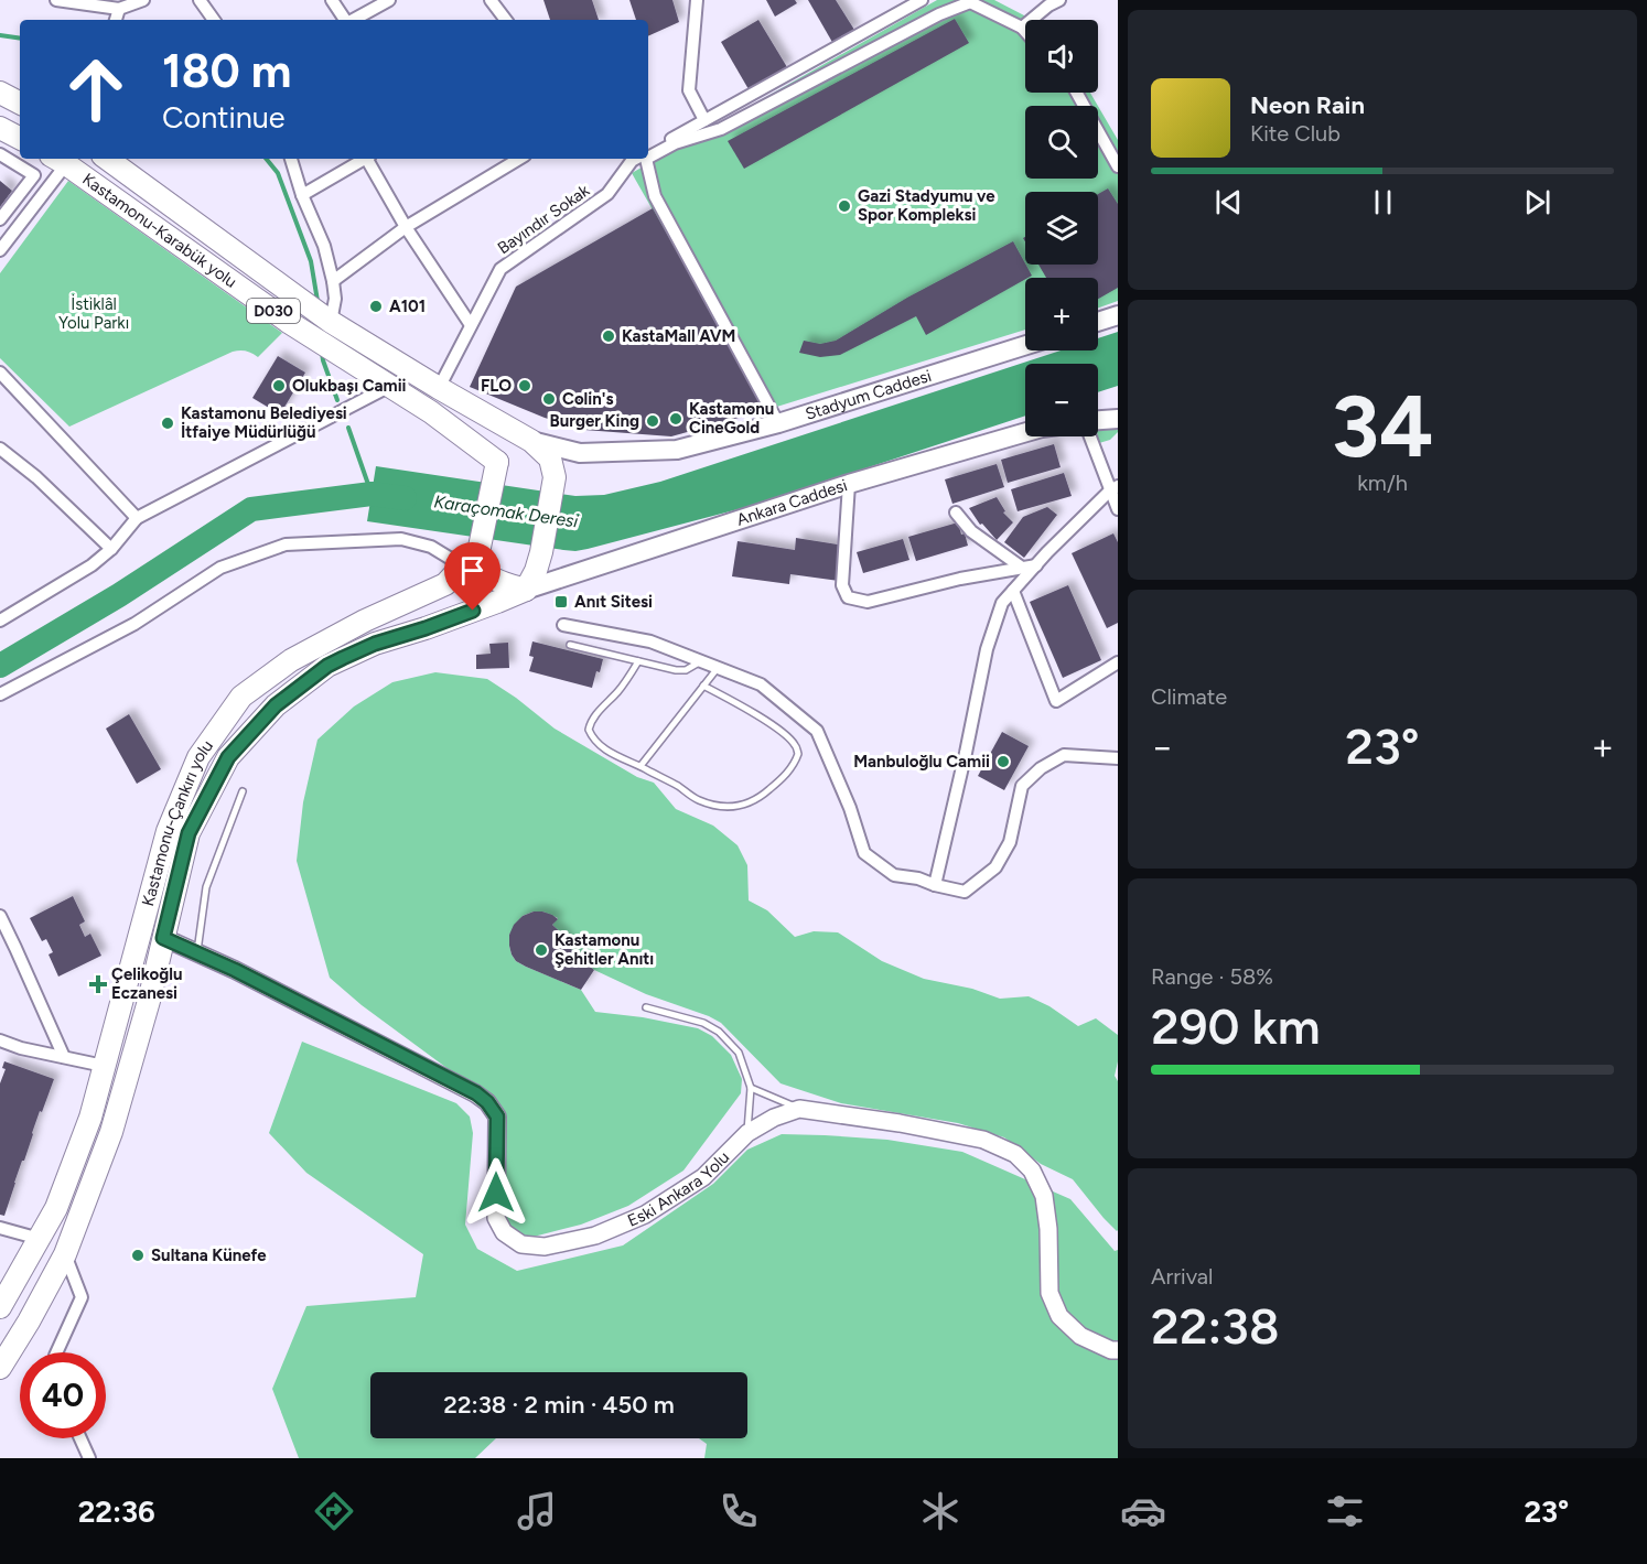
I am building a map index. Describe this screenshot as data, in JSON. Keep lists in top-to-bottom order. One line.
{"streets":{"highway":["Kastamonu-Karabük yolu","D030","Kastamonu-Çankırı yolu"],"main road":["Stadyum Caddesi","Ankara Caddesi"],"street":["Bayındır Sokak","Eski Ankara Yolu"]},"crossings":[["Ankara Caddesi","Kastamonu-Çankırı yolu"]],"water":["Karaçomak Deresi"],"parks":["İstiklâl Yolu Parkı"],"places":{"other":["Gazi Stadyumu ve Spor Kompleksi","A101","KastaMall AVM","Olukbaşı Camii","FLO","Colin's","Kastamonu CineGold","Burger King","Kastamonu Belediyesi İtfaiye Müdürlüğü","Manbuloğlu Camii","Kastamonu Şehitler Anıtı","Sultana Künefe"],"transit":["Anıt Sitesi"],"health":["Çelikoğlu Eczanesi"]},"page":{"map_buttons":["+","−"],"turn":["180 m","Continue"],"song":["Neon Rain","Kite Club"],"tile":[["34","km/h"],"Climate",["Range · 58%","290 km"],["Arrival","22:38"]],"heat":["−","23°","+"],"limit":"40","trip":"22:38 · 2 min · 450 m","tabs":["22:36","23°"]}}
